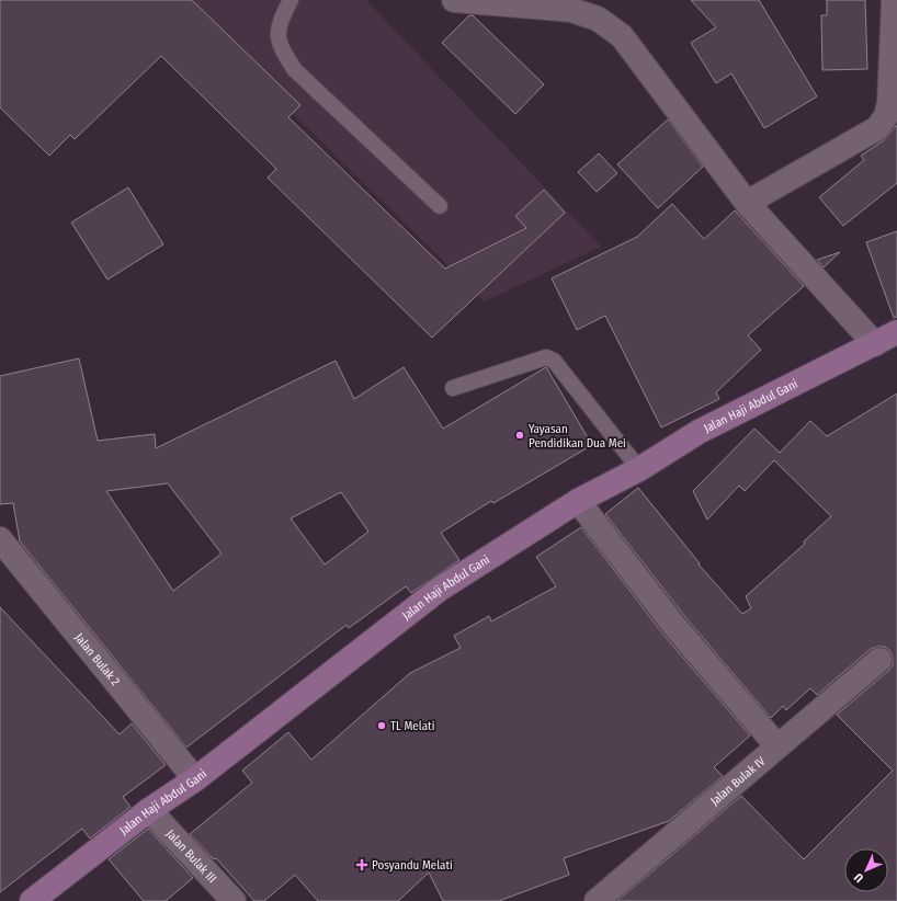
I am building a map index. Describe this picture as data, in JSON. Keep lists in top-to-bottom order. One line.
{"streets":{"street":["Jalan Haji Abdul Gani","Jalan Bulak 2","Jalan Bulak IV","Jalan Bulak III"]},"crossings":[["Jalan Haji Abdul Gani","Jalan Bulak 2"],["Jalan Haji Abdul Gani","Jalan Bulak III"]],"places":{"other":["Yayasan Pendidikan Dua Mei","TL Melati"],"health":["Posyandu Melati"]},"north":"bottom left"}
